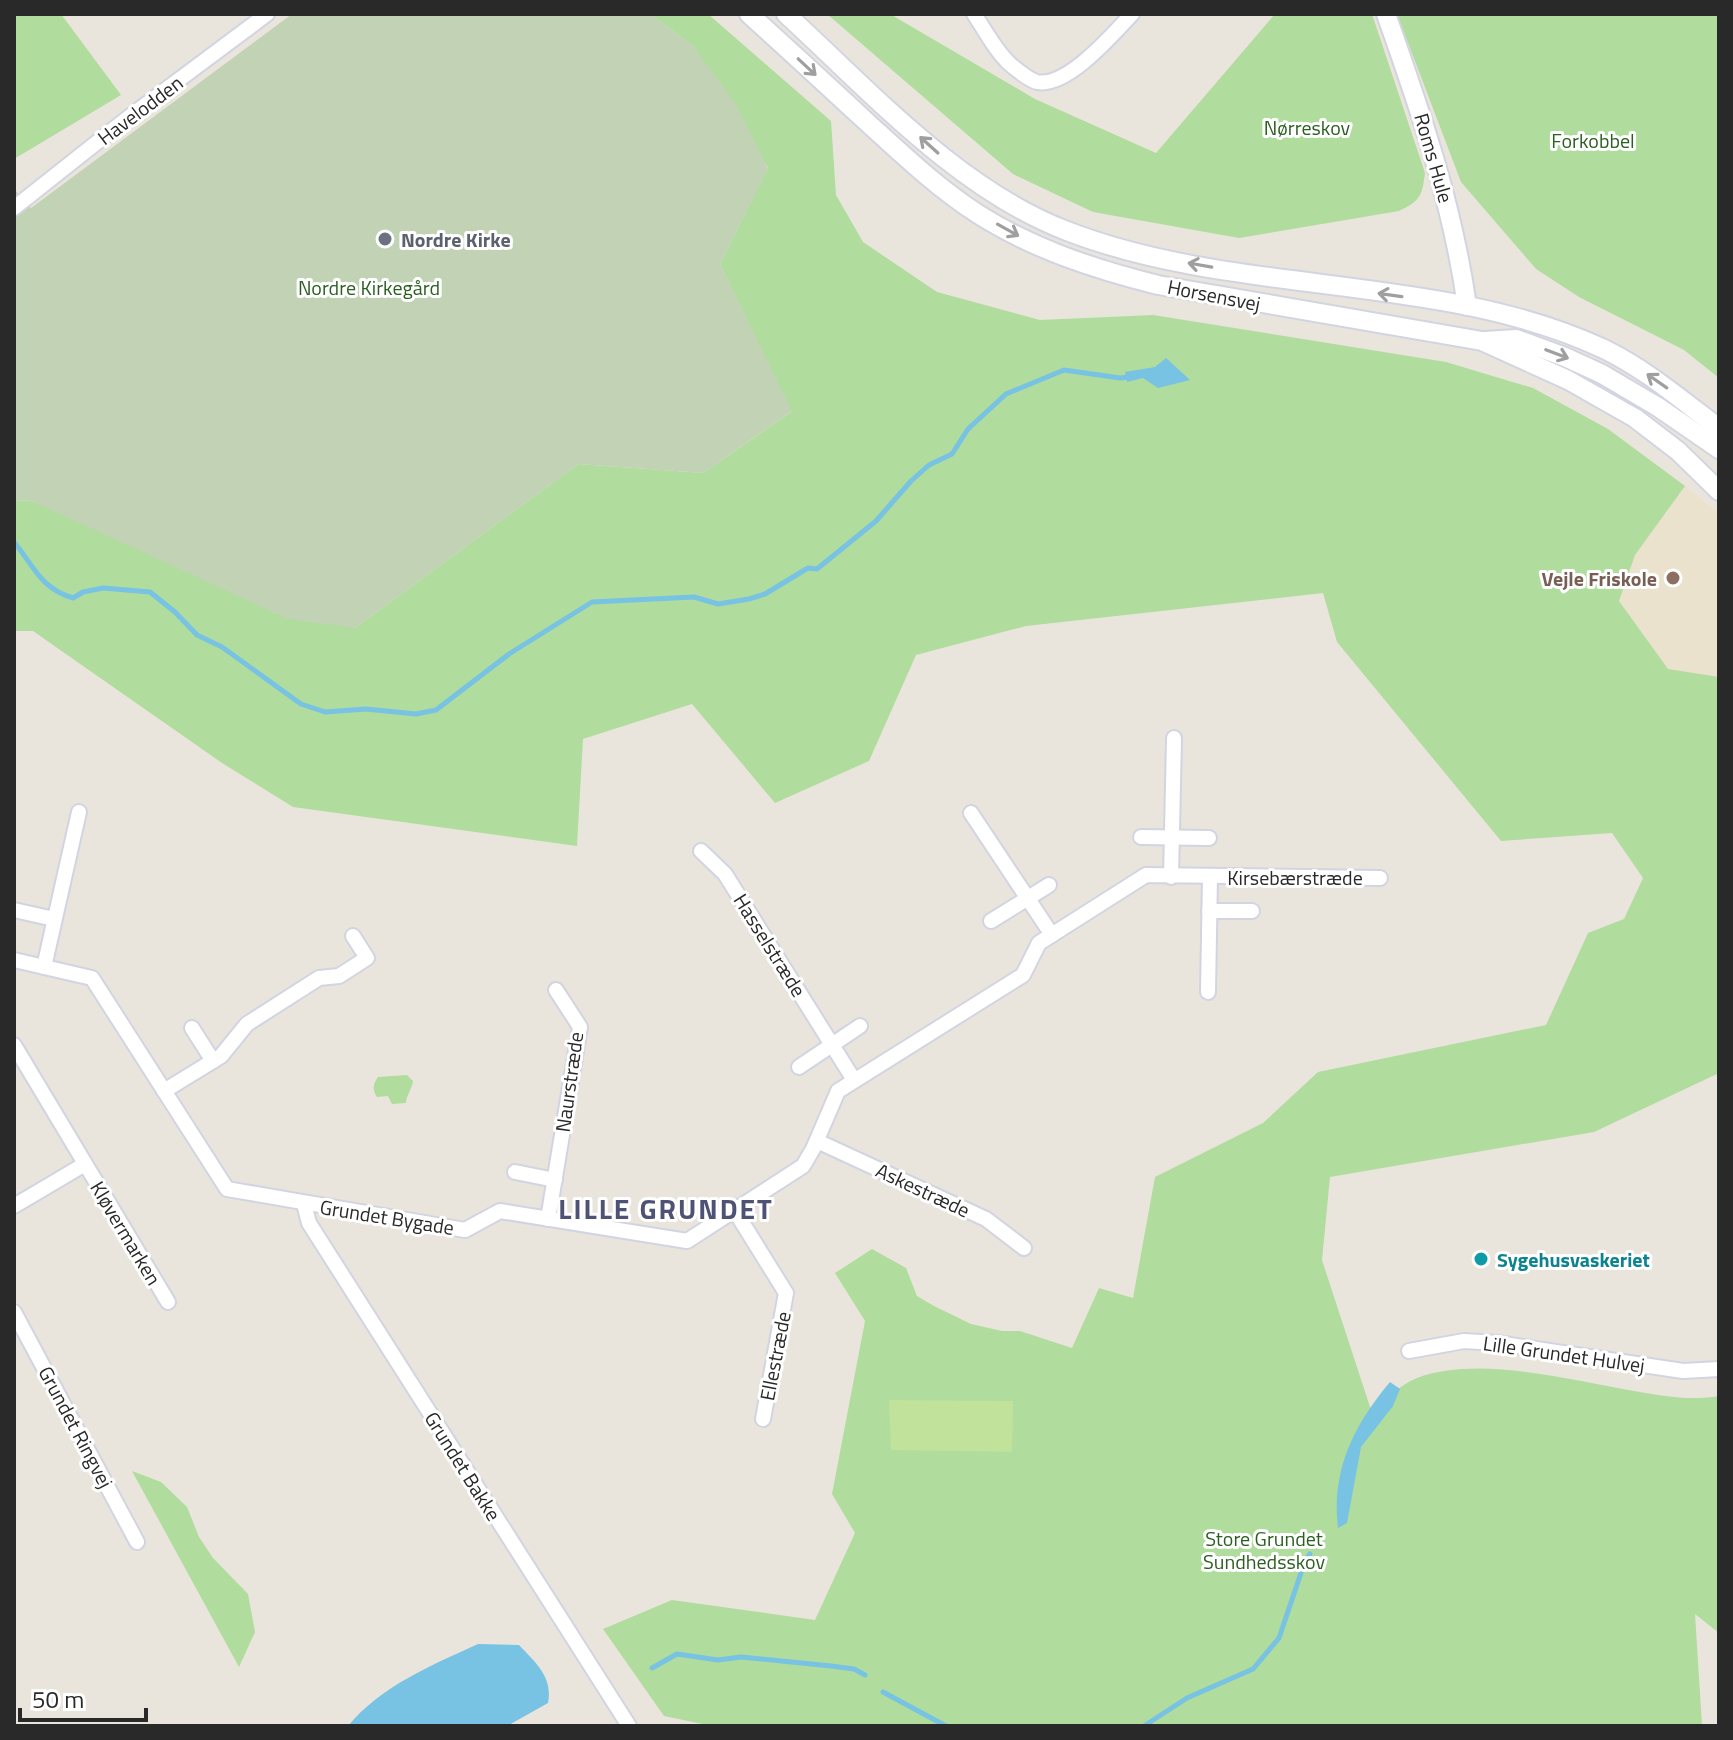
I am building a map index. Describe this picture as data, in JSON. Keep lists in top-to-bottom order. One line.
{"streets":{"main road":["Roms Hule","Horsensvej"],"street":["Havelodden","Kirsebærstræde","Hasselstræde","Naurstræde","Askestræde","Grundet Bygade","Kløvermarken","Lille Grundet Hulvej","Ellestræde","Grundet Ringvej","Grundet Bakke"]},"crossings":[["Roms Hule","Horsensvej"],["Kirsebærstræde","Grundet Bygade"],["Hasselstræde","Grundet Bygade"],["Naurstræde","Grundet Bygade"],["Askestræde","Grundet Bygade"],["Grundet Bygade","Ellestræde"],["Grundet Bygade","Grundet Bakke"]],"districts":["LILLE GRUNDET"],"parks":["Nørreskov","Forkobbel","Nordre Kirkegård","Store Grundet Sundhedsskov"],"places":["Nordre Kirke","Vejle Friskole","Sygehusvaskeriet"],"scale_bar":"50 m"}
